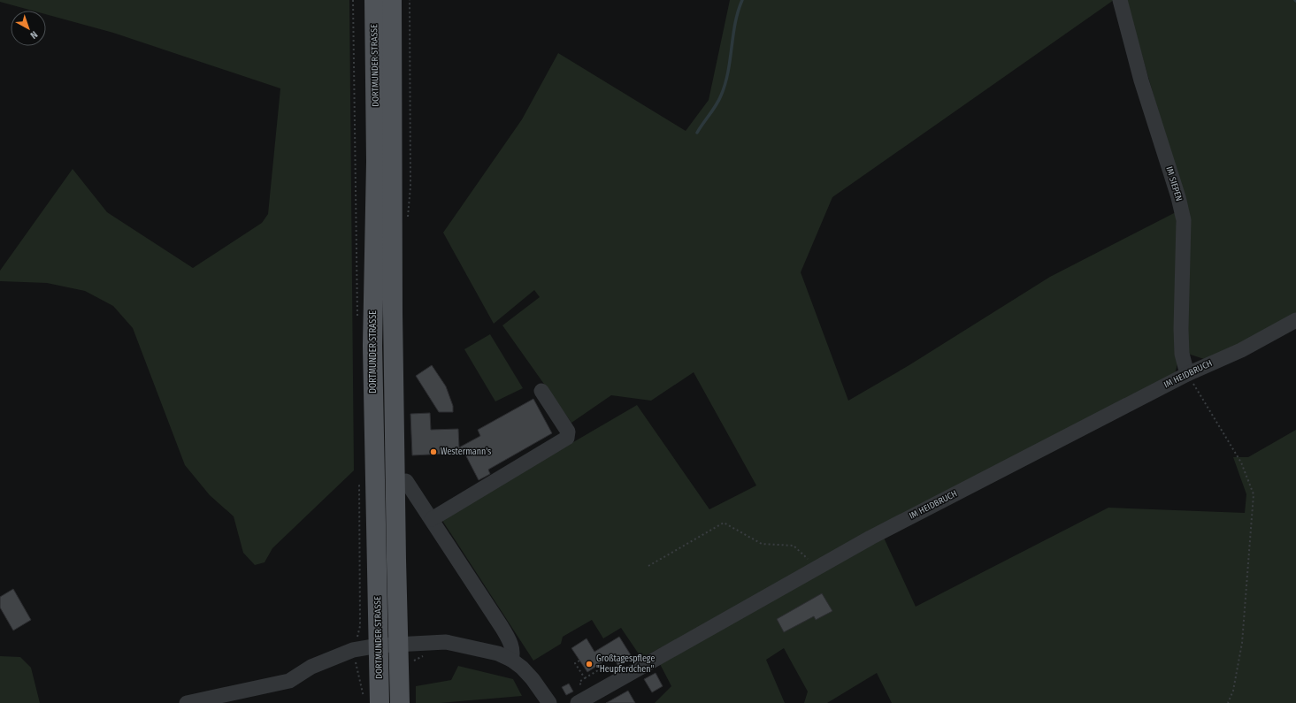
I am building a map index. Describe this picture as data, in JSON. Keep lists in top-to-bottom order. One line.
{"streets":{"main road":["DORTMUNDER STRASSE"],"street":["IM SIEPEN","IM HEIDBRUCH"]},"crossings":[["IM SIEPEN","IM HEIDBRUCH"]],"places":["Westermann's","Großtagespflege \"Heupferdchen\""],"north":"bottom right"}
